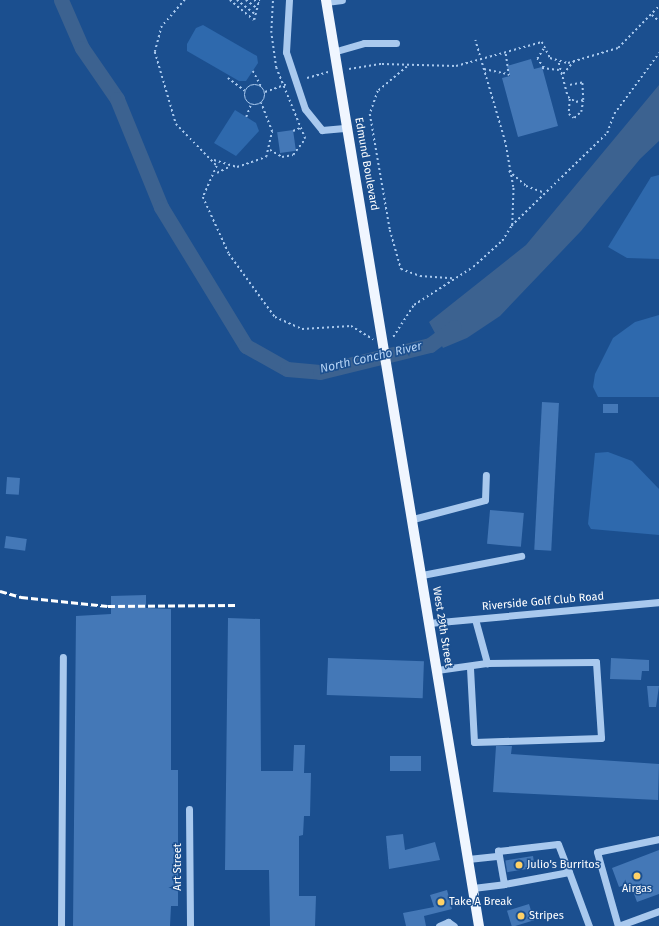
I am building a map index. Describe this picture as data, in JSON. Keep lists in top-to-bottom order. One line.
{"streets":{"main road":["Edmund Boulevard","West 29th Street"],"street":["Riverside Golf Club Road","Art Street"]},"crossings":[["Edmund Boulevard","West 29th Street"],["Riverside Golf Club Road","West 29th Street"]],"water":["North Concho River"],"places":["Julio's Burritos","Airgas","Take A Break","Stripes"]}
